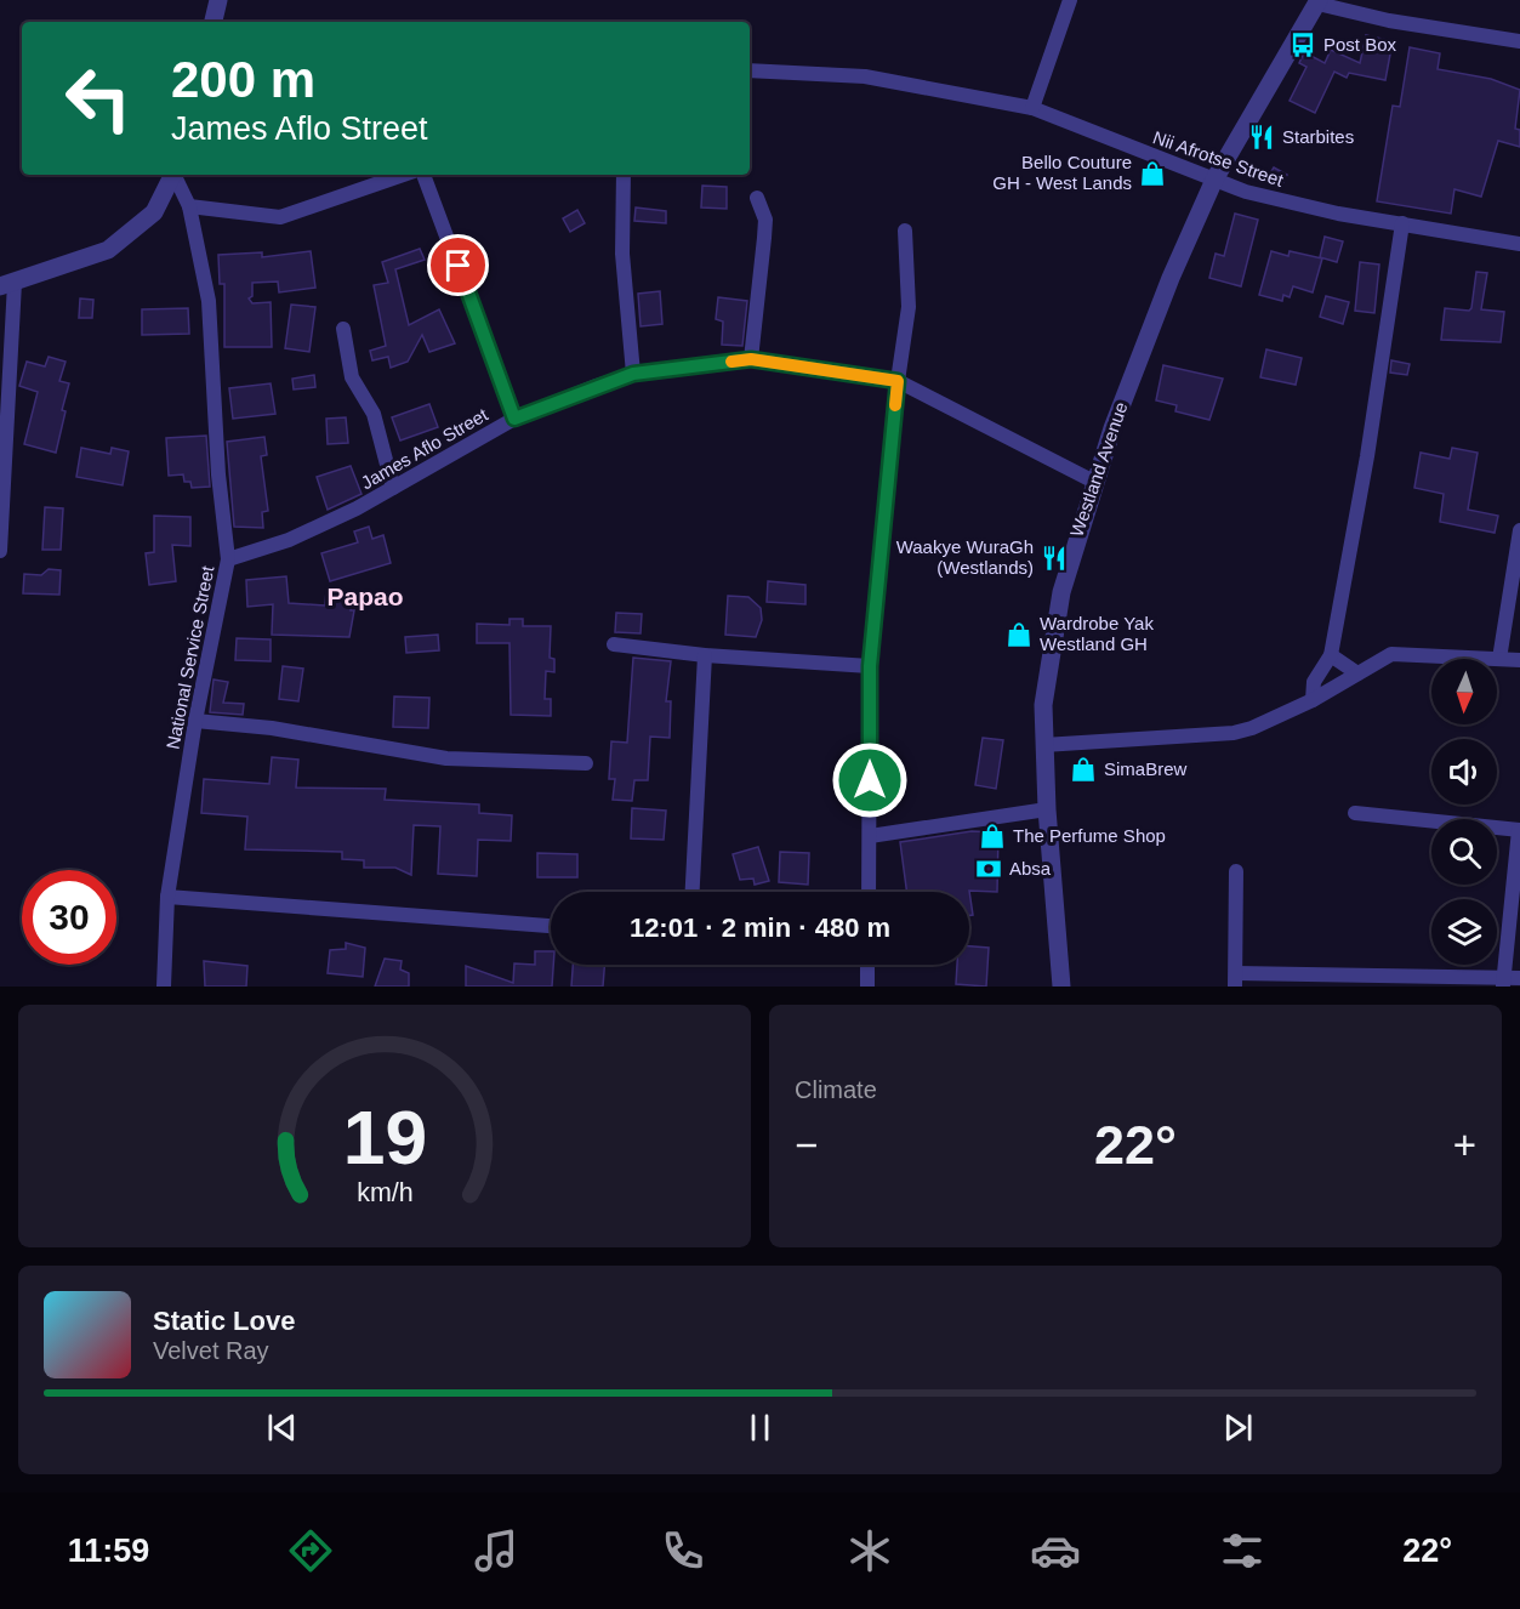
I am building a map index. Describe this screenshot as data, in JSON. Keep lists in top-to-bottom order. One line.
{"streets":{"street":["Nii Afrotse Street","James Aflo Street","Westland Avenue","National Service Street"]},"crossings":[["Nii Afrotse Street","Westland Avenue"],["James Aflo Street","Westland Avenue"],["James Aflo Street","National Service Street"]],"districts":["Papao"],"places":{"bus stop":["Post Box"],"restaurant":["Starbites","Waakye WuraGh (Westlands)"],"shop":["Bello Couture GH - West Lands","Wardrobe Yak Westland GH","SimaBrew","The Perfume Shop"],"bank":["Absa"]},"north":"bottom","page":{"turn":["200 m","James Aflo Street"],"limit":"30","trip":"12:01 · 2 min · 480 m","tile":"Climate","heat":["−","22°","+"],"song":["Static Love","Velvet Ray"],"tabs":["11:59","22°"],"gauge":["19","km/h"]}}
